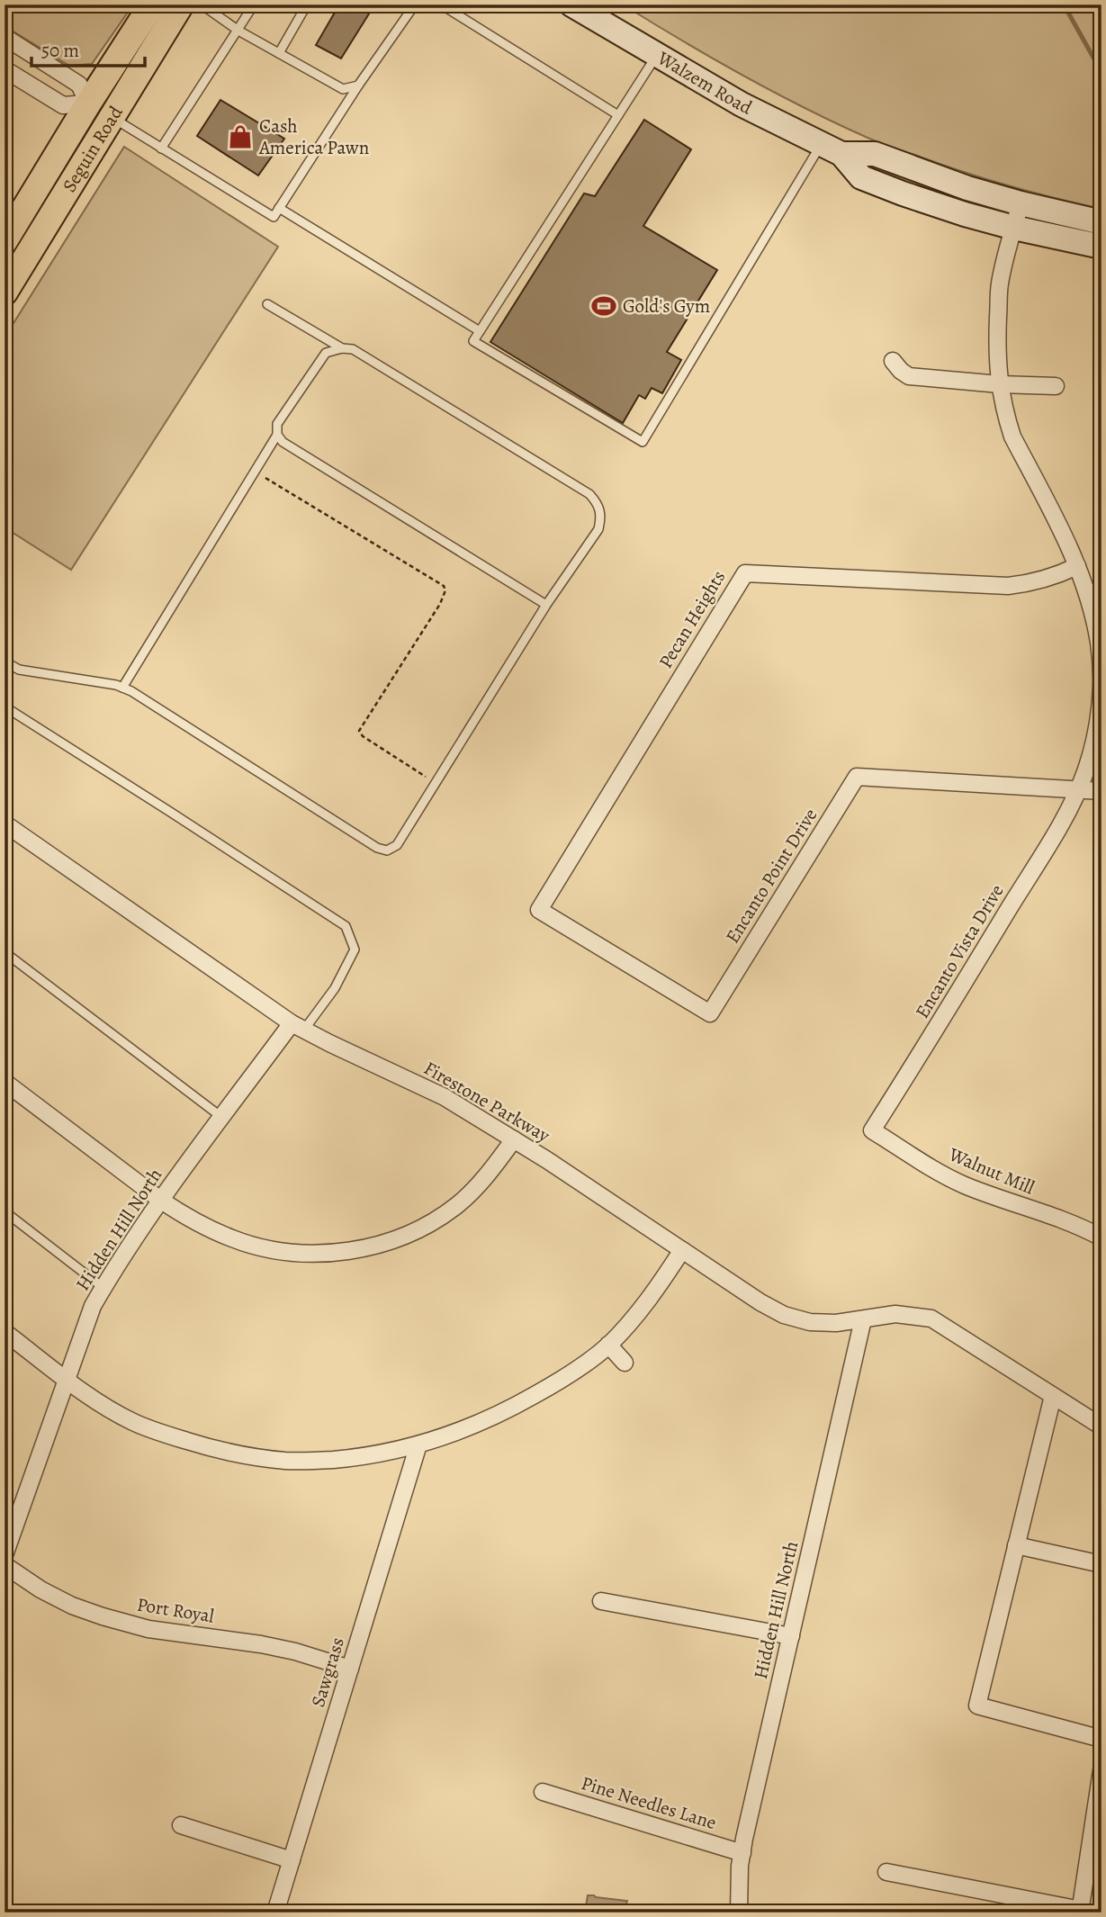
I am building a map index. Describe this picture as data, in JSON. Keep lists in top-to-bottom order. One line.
{"streets":{"main road":["Seguin Road"],"street":["Walzem Road","Pecan Heights","Encanto Point Drive","Encanto Vista Drive","Firestone Parkway","Walnut Mill","Hidden Hill North","Port Royal","Sawgrass","Pine Needles Lane"]},"crossings":[["Pecan Heights","Encanto Point Drive"],["Encanto Point Drive","Encanto Vista Drive"],["Encanto Vista Drive","Walnut Mill"],["Firestone Parkway","Hidden Hill North"],["Hidden Hill North","Pine Needles Lane"],["Port Royal","Sawgrass"]],"places":{"shop":["Cash America Pawn"],"sports":["Gold's Gym"]},"scale_bar":"50 m"}
